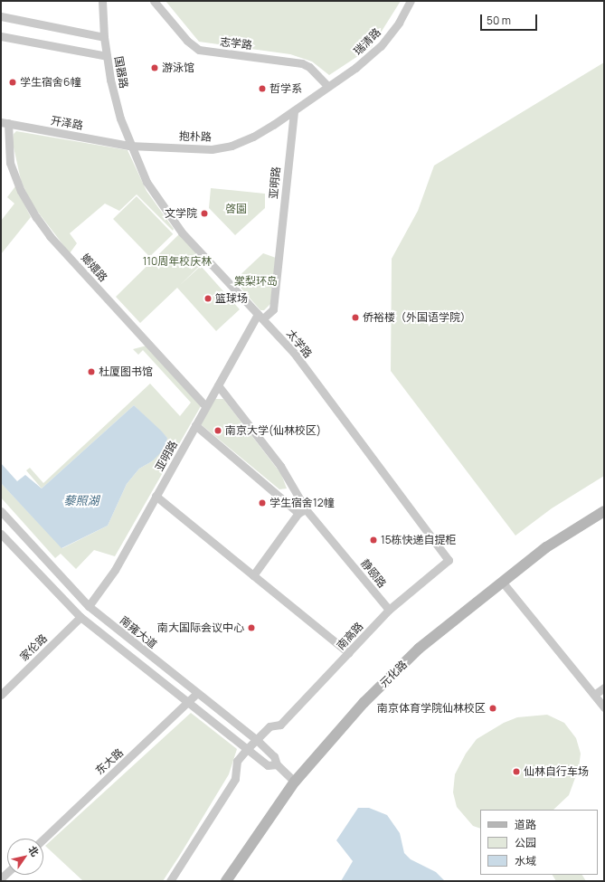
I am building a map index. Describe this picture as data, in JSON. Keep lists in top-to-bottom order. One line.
{"streets":{"street":["瑞清路","志学路","国器路","开泽路","抱朴路","亚明路","嫏嬛路","太学路","静颐路","南雍大道","南高路","家伦路","元化路","东大路"]},"crossings":[["瑞清路","志学路"],["瑞清路","抱朴路"],["瑞清路","亚明路"],["国器路","开泽路"],["国器路","抱朴路"],["国器路","太学路"],["开泽路","抱朴路"],["开泽路","嫏嬛路"],["开泽路","太学路"],["抱朴路","亚明路"],["抱朴路","太学路"],["亚明路","嫏嬛路"],["亚明路","太学路"],["亚明路","南雍大道"],["太学路","南高路"],["静颐路","南高路"],["南雍大道","南高路"],["南雍大道","东大路"]],"water":["藜照湖"],"parks":["啓園","110周年校庆林","棠梨环岛"],"places":["游泳馆","学生宿舍6幢","哲学系","文学院","篮球场","侨裕楼（外国语学院）","杜厦图书馆","南京大学(仙林校区)","学生宿舍12幢","15栋快递自提柜","南大国际会议中心","南京体育学院仙林校区","仙林自行车场"],"legend":["道路","公园","水域"],"scale_bar":"50 m","north":"top right"}
